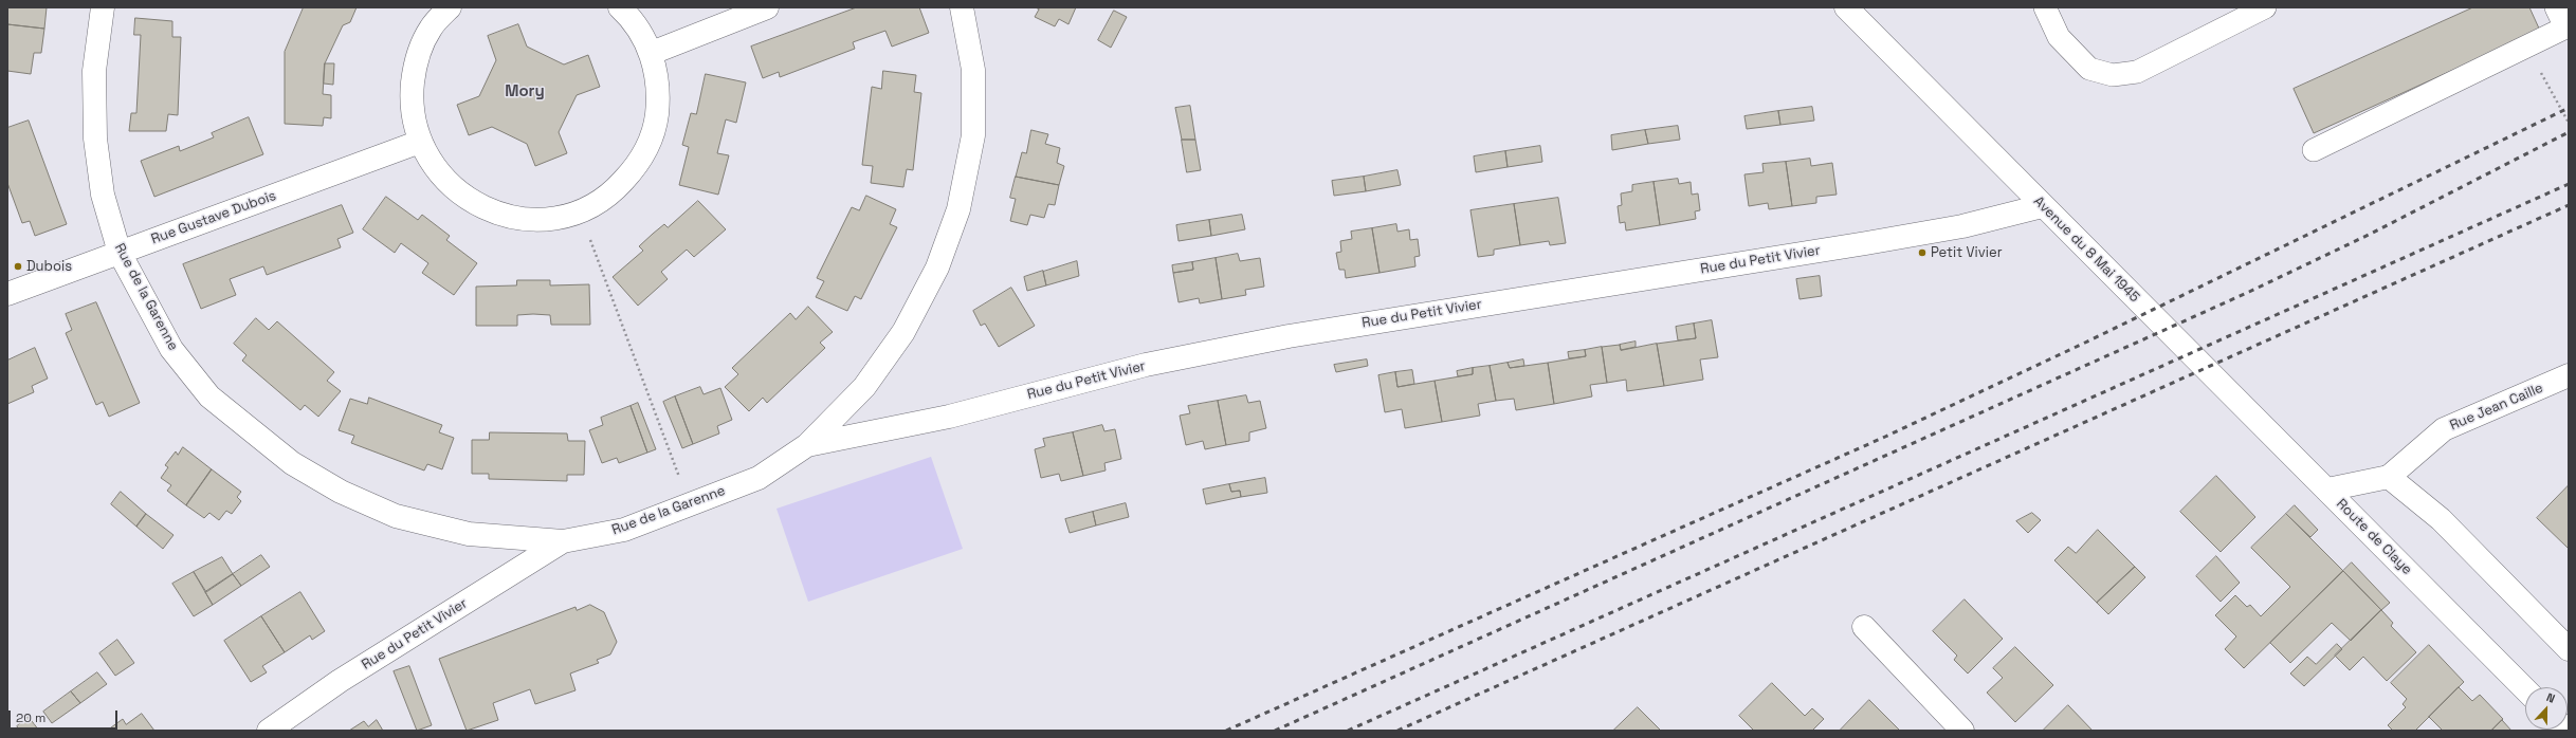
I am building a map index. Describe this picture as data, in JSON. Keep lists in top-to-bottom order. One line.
{"streets":{"street":["Rue Gustave Dubois","Avenue du 8 Mai 1945","Rue du Petit Vivier","Rue de la Garenne","Rue Jean Caille","Route de Claye"]},"crossings":[["Rue Gustave Dubois","Rue de la Garenne"],["Avenue du 8 Mai 1945","Rue du Petit Vivier"],["Avenue du 8 Mai 1945","Route de Claye"],["Rue du Petit Vivier","Rue de la Garenne"],["Rue Jean Caille","Route de Claye"]],"districts":["Mory"],"places":["Petit Vivier","Dubois"],"scale_bar":"20 m","north":"top"}
